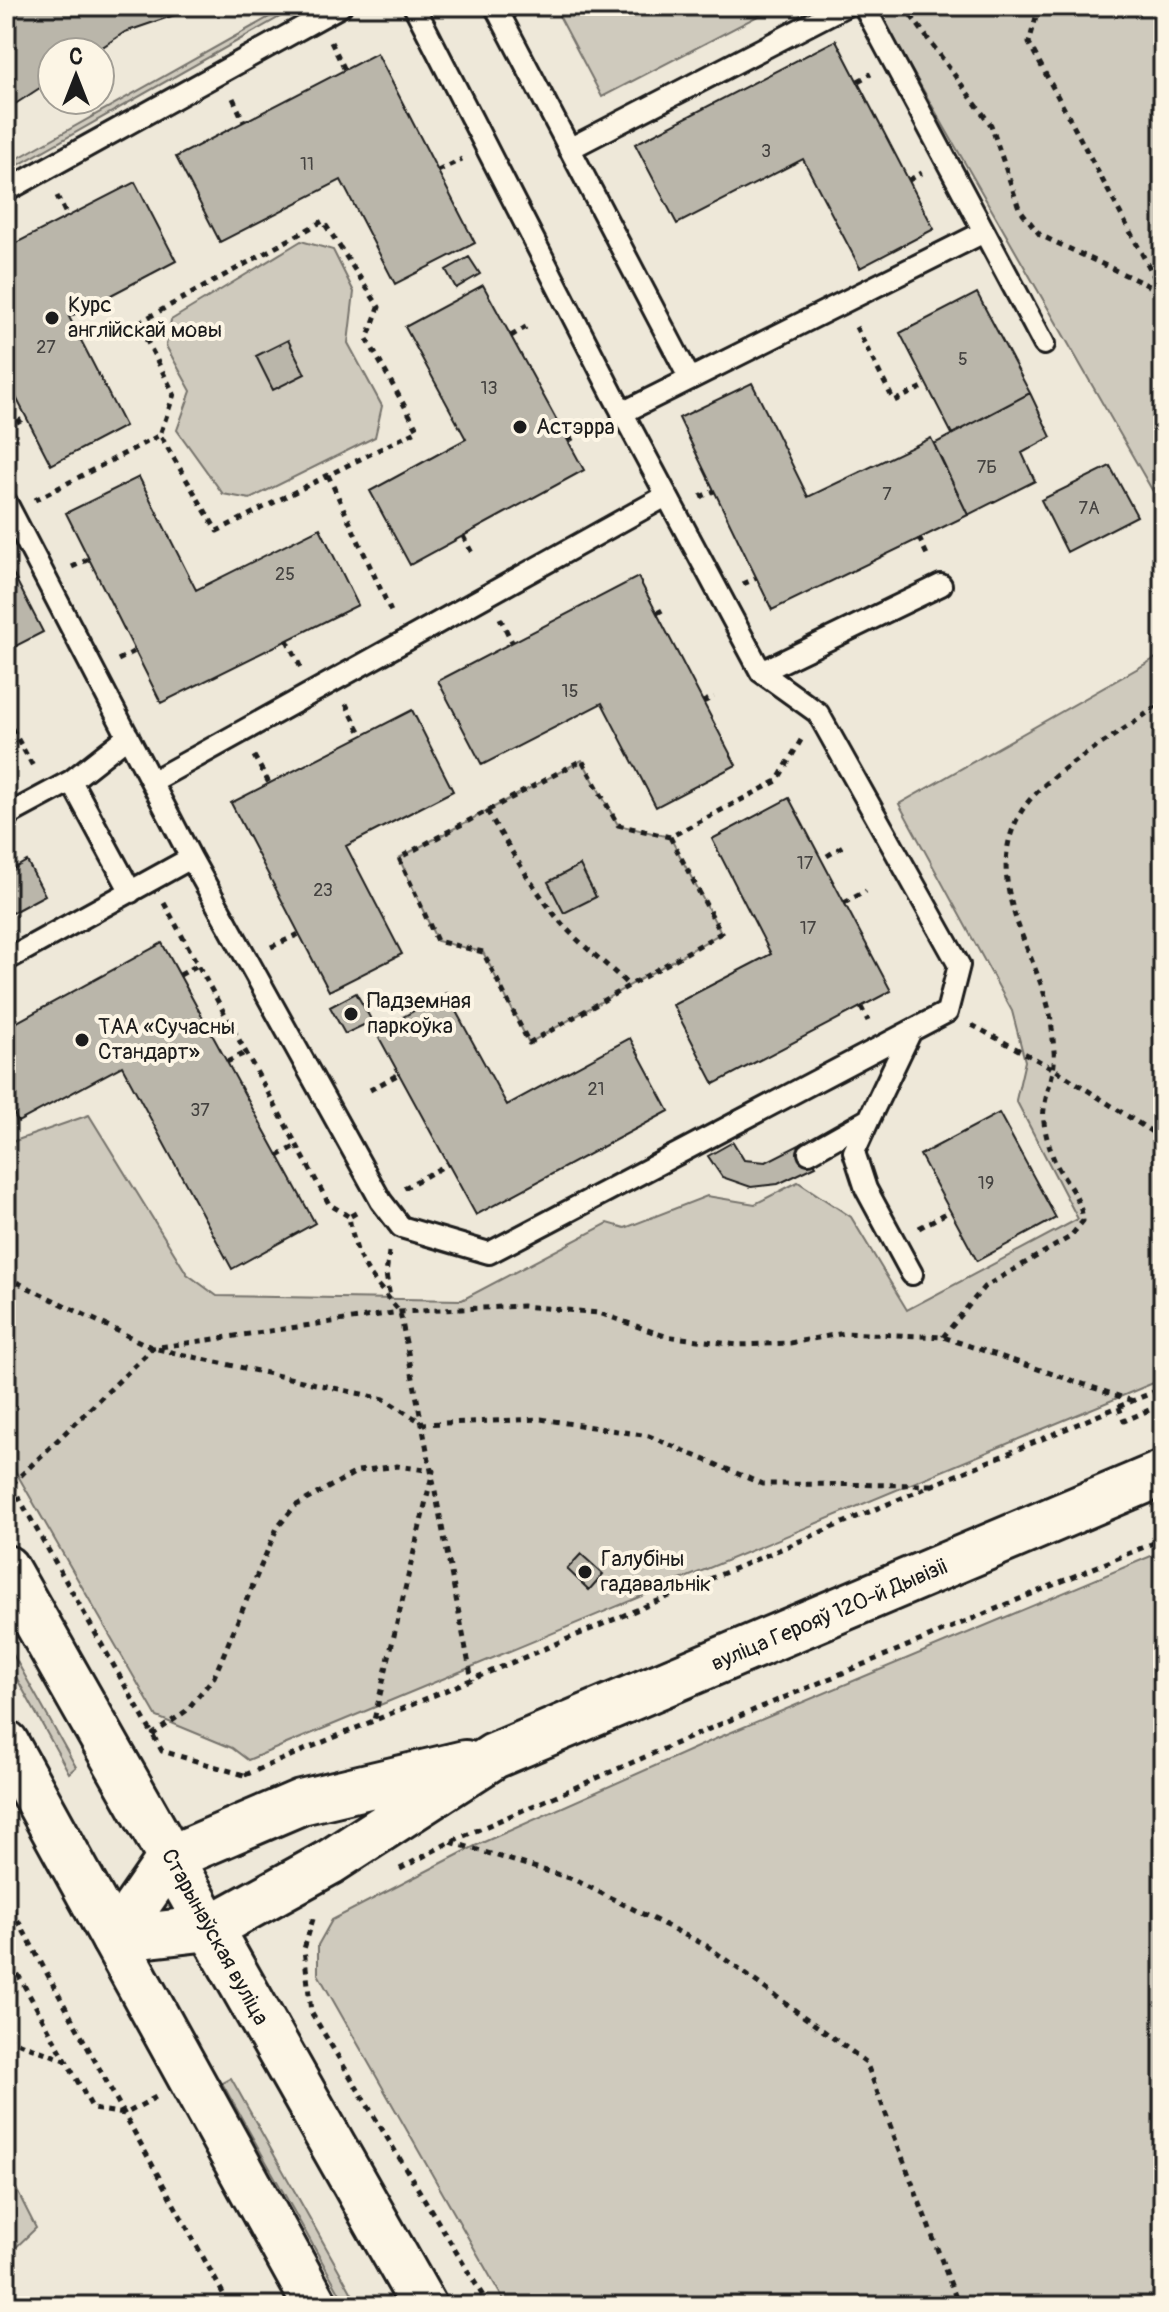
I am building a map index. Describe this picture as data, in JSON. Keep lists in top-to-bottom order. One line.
{"streets":{"street":["вуліца Герояў 120-й Дывізіі","Старынаўская вуліца"]},"crossings":[["вуліца Герояў 120-й Дывізіі","Старынаўская вуліца"]],"places":["Курс англійскай мовы","Астэрра","Падземная паркоўка","ТАА «Сучасны Стандарт»","Галубіны гадавальнік"],"house_numbers":["3","11","27","5","13","7Б","7","7А","25","15","17","23","17","21","37","19"],"north":"top"}
